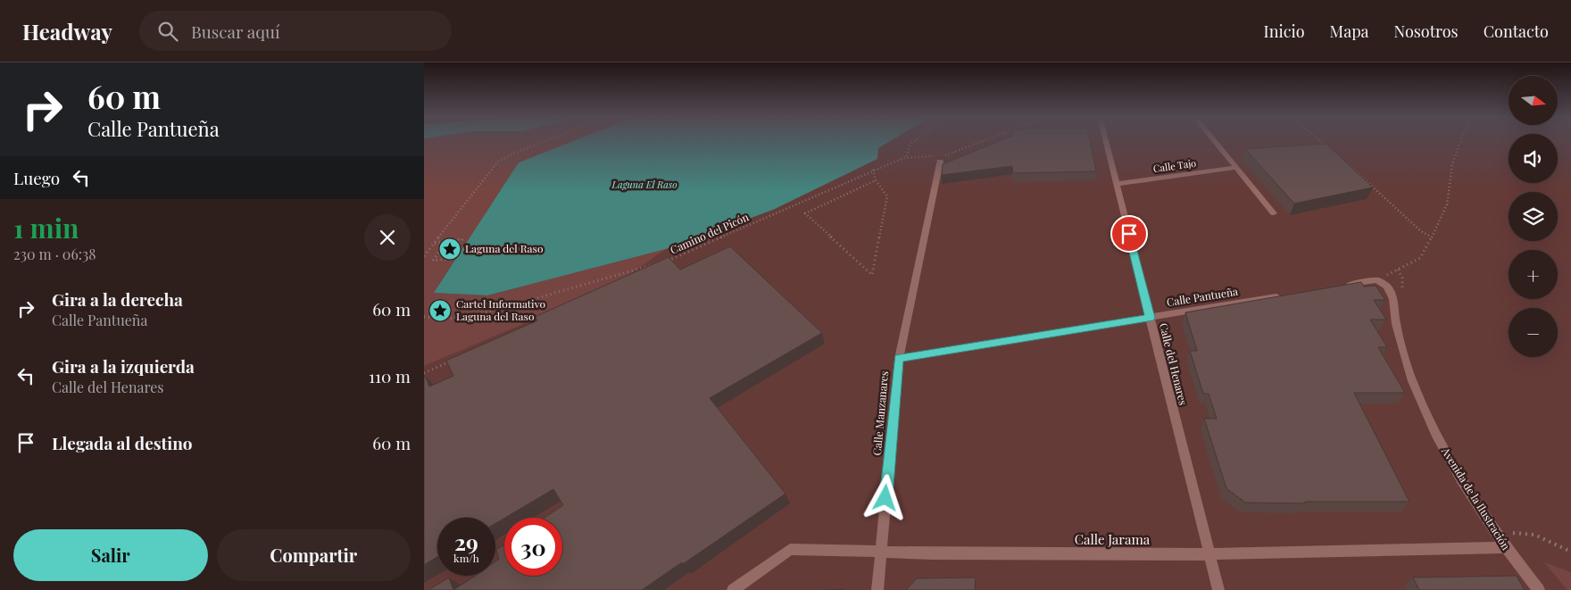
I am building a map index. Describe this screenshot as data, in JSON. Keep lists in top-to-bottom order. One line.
{"streets":{"street":["Calle Tajo","Calle Pantueña","Calle del Henares","Calle Manzanares","Avenida de la Ilustración","Calle Jarama"],"path":["Camino del Picón"]},"crossings":[["Calle Tajo","Calle del Henares"],["Camino del Picón","Calle Manzanares"],["Calle Pantueña","Calle del Henares"],["Calle Pantueña","Calle Manzanares"],["Calle del Henares","Calle Jarama"],["Calle Manzanares","Calle Jarama"],["Avenida de la Ilustración","Calle Jarama"]],"water":["Laguna El Raso"],"places":{"place":["Laguna del Raso","Cartel Informativo Laguna del Raso"]},"north":"right","page":{"header":"Headway","search":"Buscar aquí","nav":["Inicio","Mapa","Nosotros","Contacto"],"turn":["60 m","Calle Pantueña"],"map_buttons":["+","−"],"then":"Luego","heading":["1 min","230 m · 06:38"],"list":[{"name":"Gira a la derecha","note":"Calle Pantueña","value":"60 m"},{"name":"Gira a la izquierda","note":"Calle del Henares","value":"110 m"},{"name":"Llegada al destino","value":"60 m"}],"speed":"29 km/h","limit":"30","buttons":["Salir","Compartir"]}}
